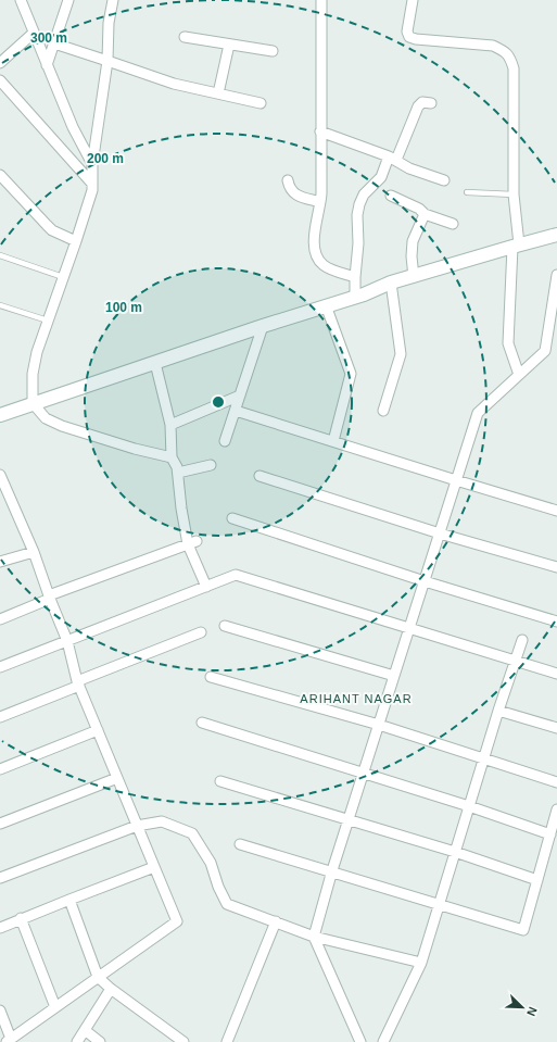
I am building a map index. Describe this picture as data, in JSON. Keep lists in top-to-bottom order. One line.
{"districts":["ARIHANT NAGAR"],"north":"bottom right","rings":["300 m","200 m","100 m"]}
